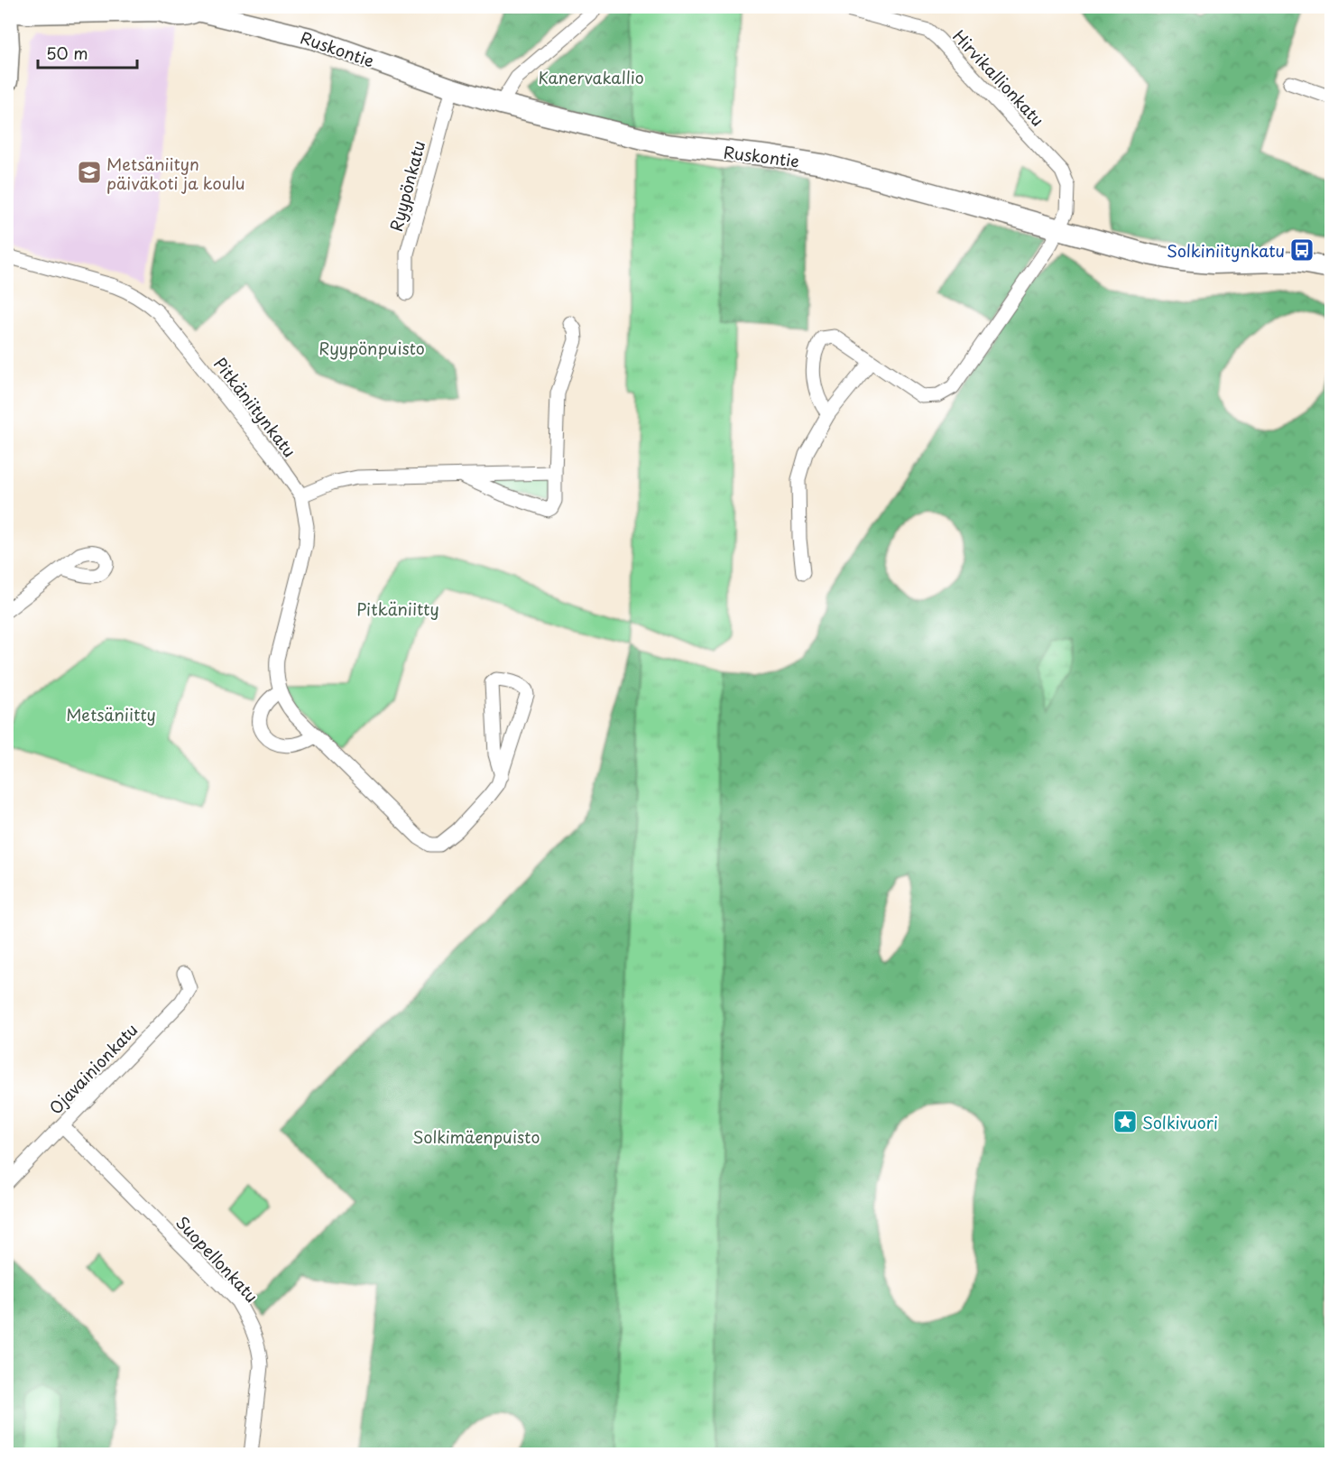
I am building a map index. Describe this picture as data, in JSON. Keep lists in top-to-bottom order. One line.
{"streets":{"main road":["Ruskontie"],"street":["Hirvikallionkatu","Ryypönkatu","Pitkäniitynkatu","Ojavainionkatu","Suopellonkatu"]},"crossings":[["Ruskontie","Hirvikallionkatu"],["Ruskontie","Ryypönkatu"],["Ojavainionkatu","Suopellonkatu"]],"parks":["Kanervakallio","Ryypönpuisto","Pitkäniitty","Metsäniitty","Solkimäenpuisto"],"places":{"school or university":["Metsäniityn päiväkoti ja koulu"],"bus stop":["Solkiniitynkatu"],"place":["Solkivuori"]},"scale_bar":"50 m"}
